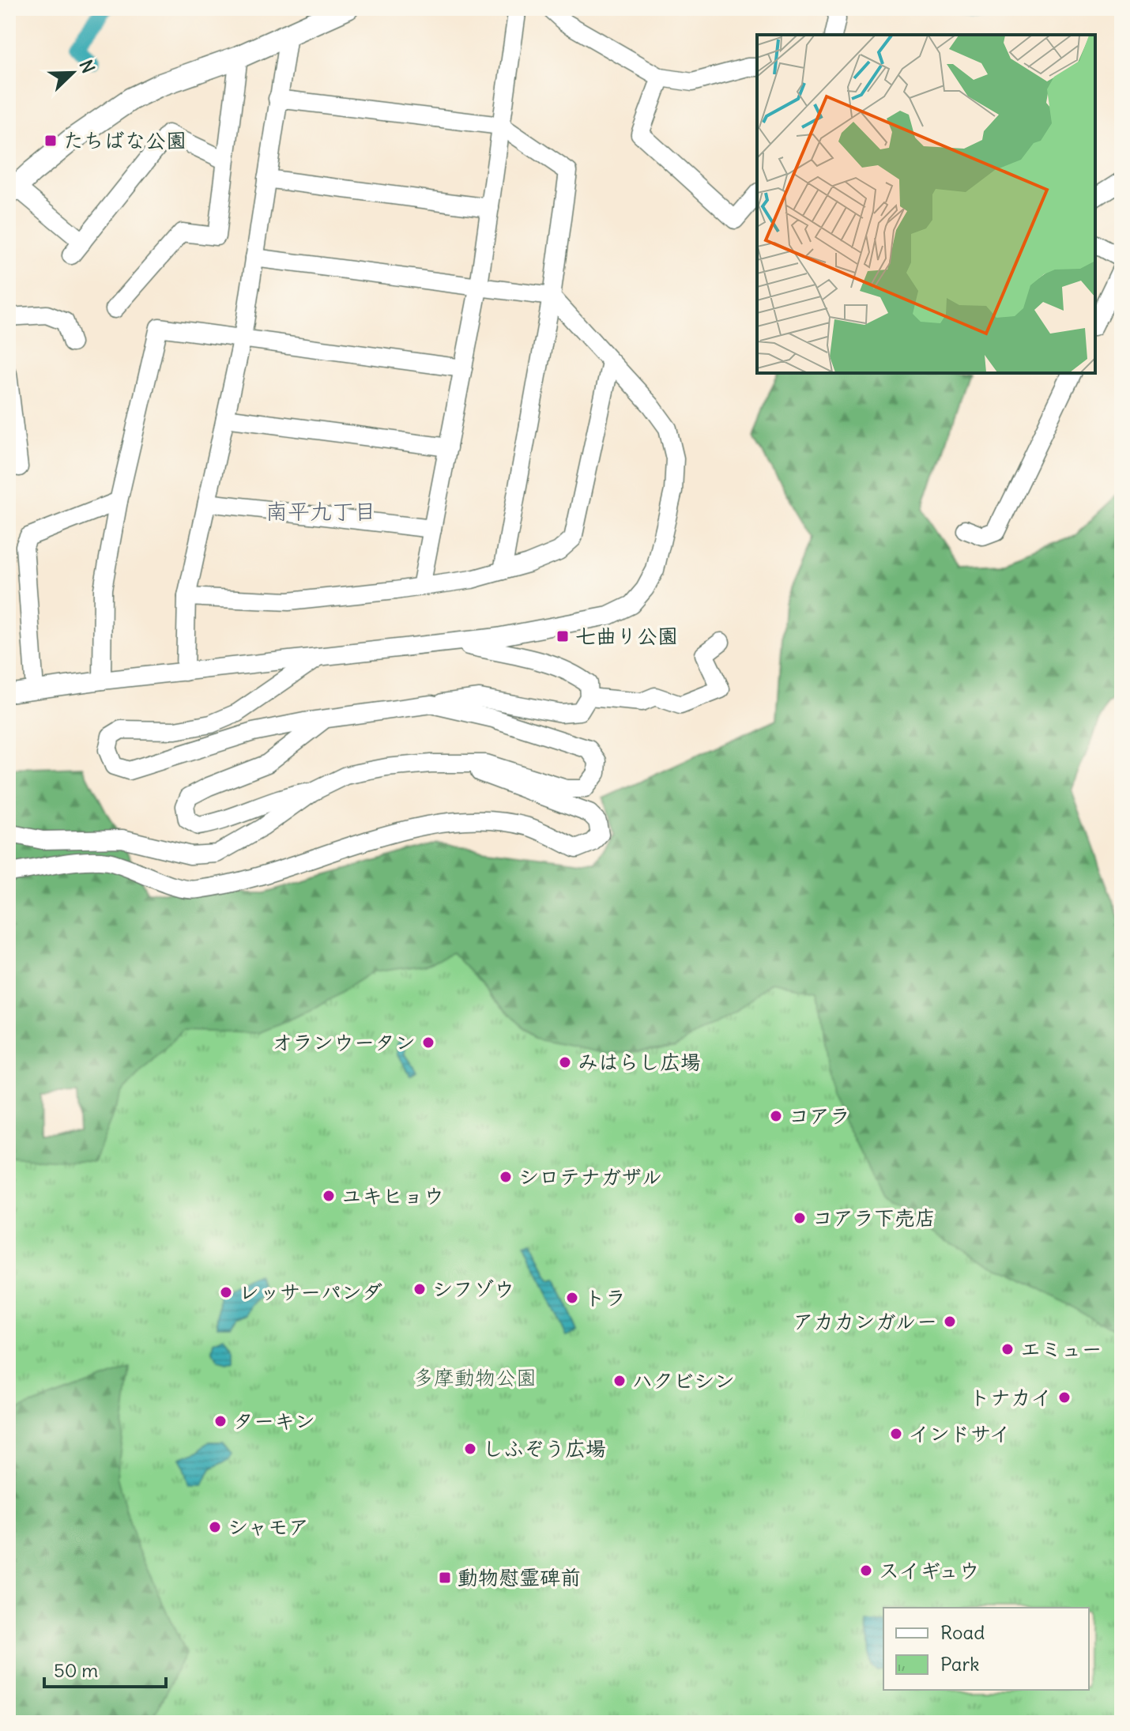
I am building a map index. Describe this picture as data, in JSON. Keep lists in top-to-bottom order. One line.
{"districts":["南平九丁目"],"parks":["多摩動物公園"],"places":{"transit":["たちばな公園","七曲り公園","動物慰霊碑前"],"other":["オランウータン","みはらし広場","コアラ","シロテナガザル","ユキヒョウ","コアラ下売店","シフゾウ","レッサーパンダ","トラ","アカカンガルー","エミュー","ハクビシン","トナカイ","ターキン","インドサイ","しふぞう広場","シャモア","スイギュウ"]},"legend":["Road","Park"],"scale_bar":"50 m","north":"top right"}
